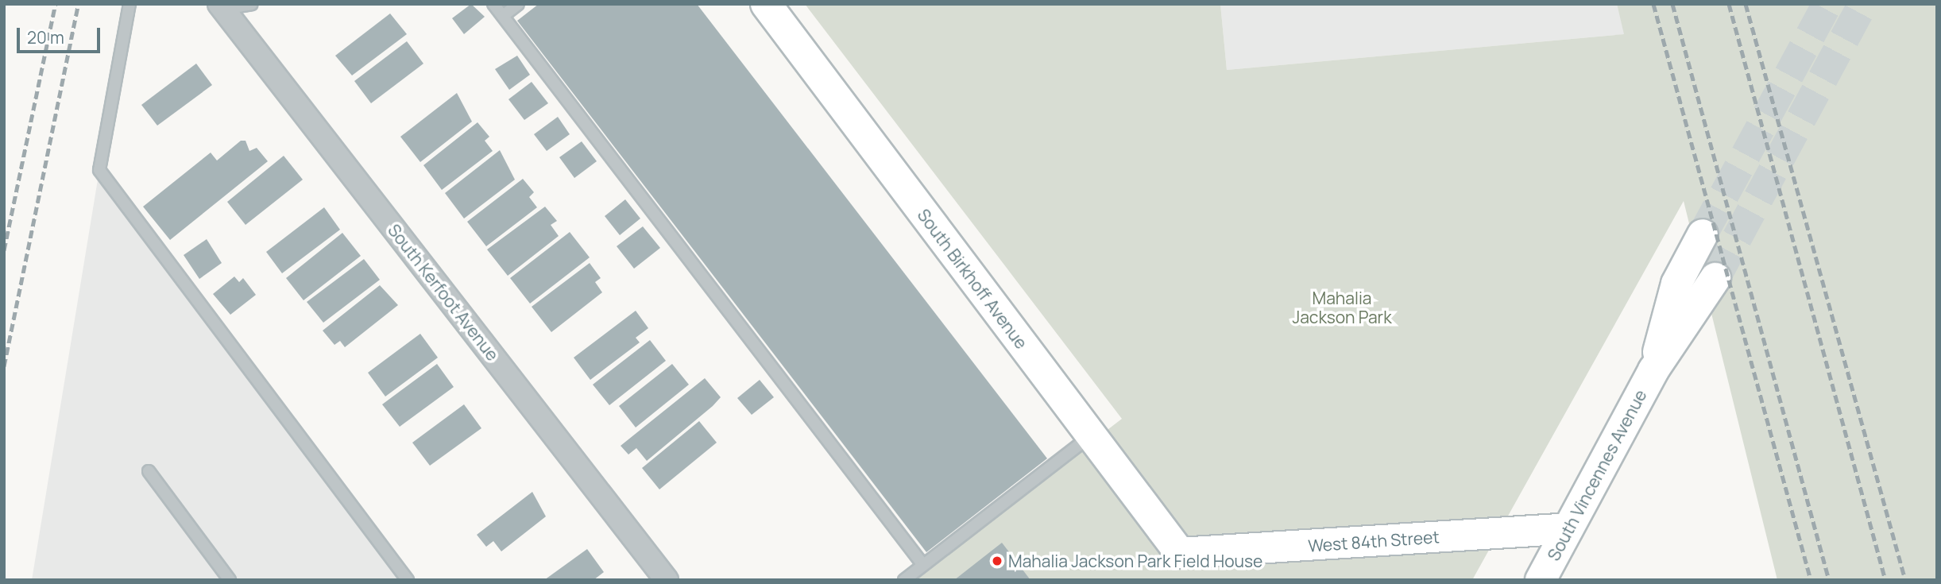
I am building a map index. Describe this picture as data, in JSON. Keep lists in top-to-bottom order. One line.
{"streets":{"street":["South Birkhoff Avenue","South Kerfoot Avenue","South Vincennes Avenue","West 84th Street"]},"crossings":[["South Birkhoff Avenue","West 84th Street"],["South Vincennes Avenue","West 84th Street"]],"parks":["Mahalia Jackson Park"],"places":["Mahalia Jackson Park Field House"],"scale_bar":"20 m"}
